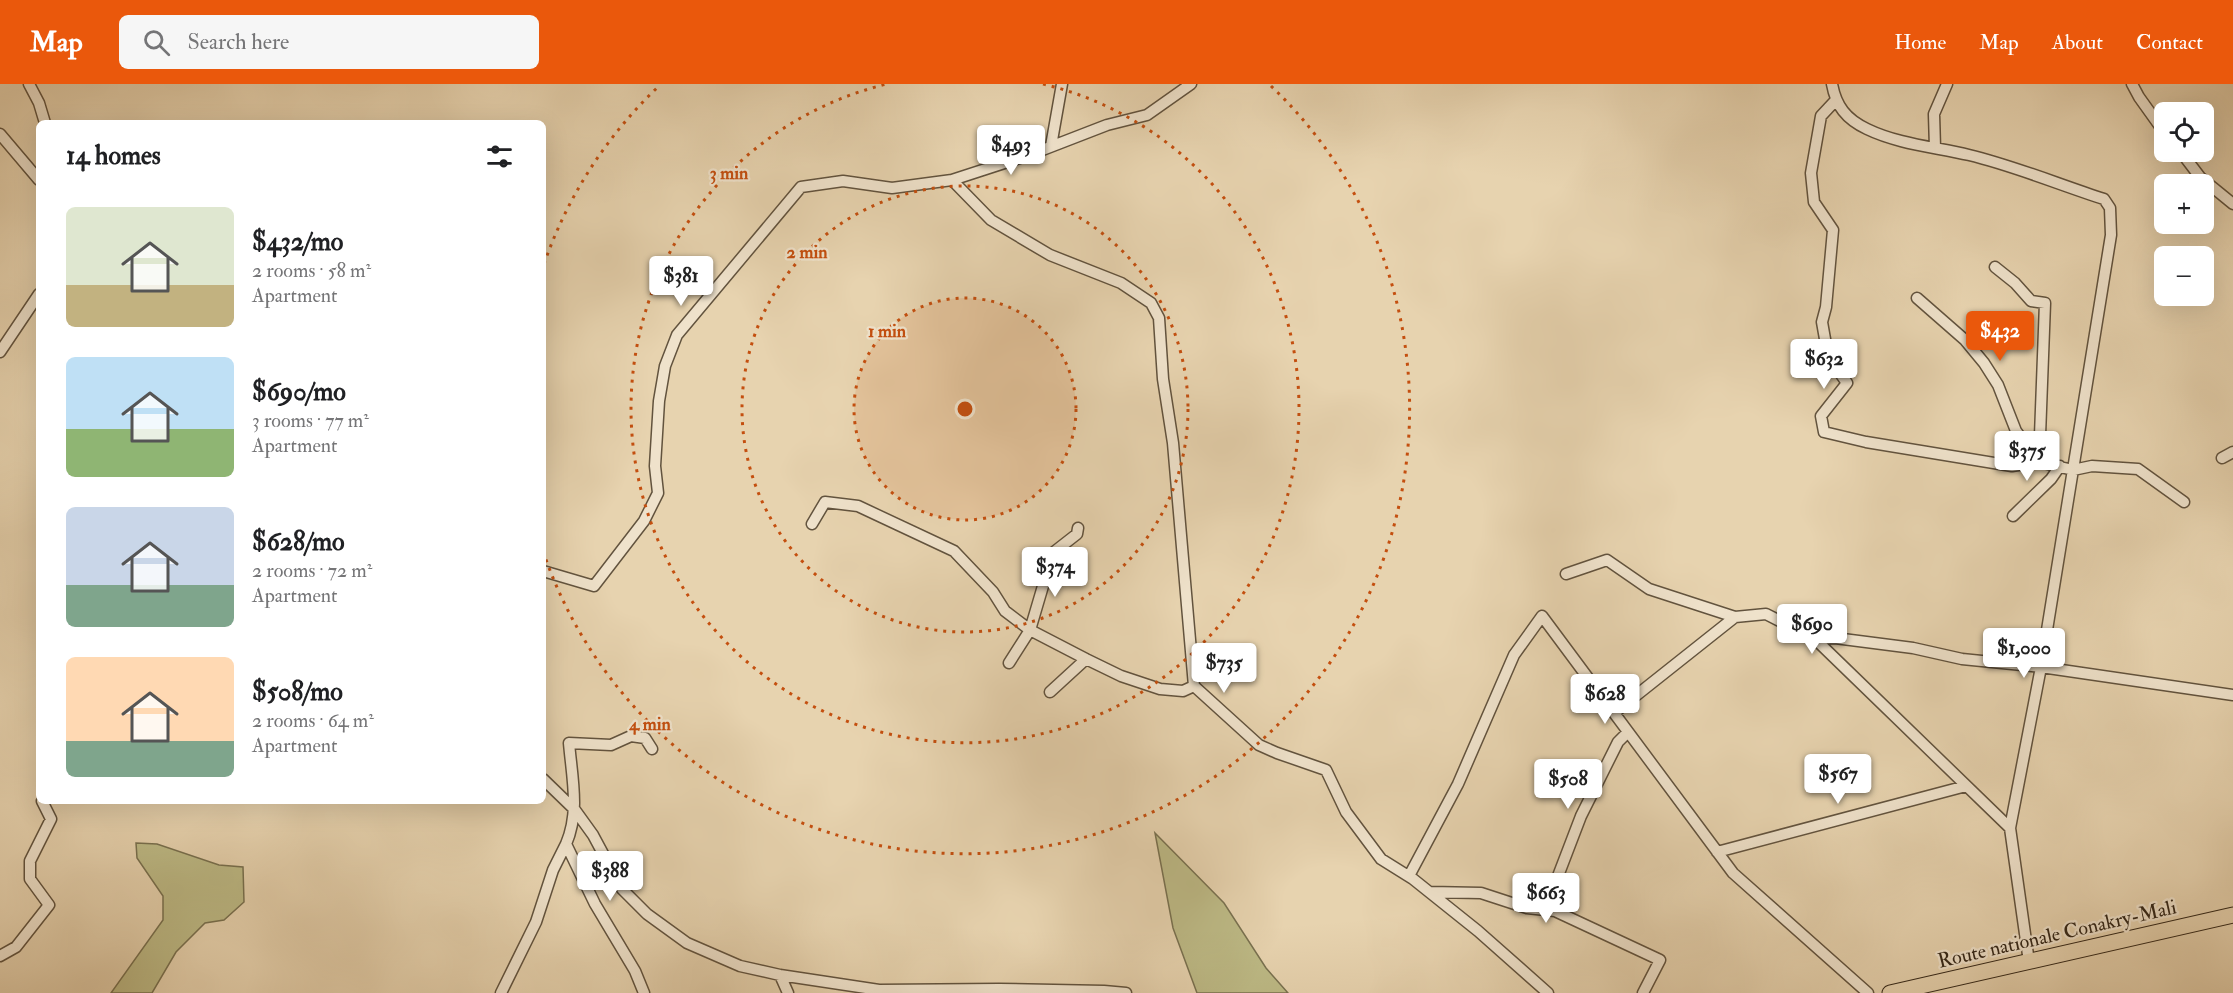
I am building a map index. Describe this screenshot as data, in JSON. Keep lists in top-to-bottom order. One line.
{"streets":{"highway":["Route nationale Conakry-Mali"]},"page":{"header":"Map","search":"Search here","nav":["Home","Map","About","Contact"],"map_buttons":["+","−"],"heading":"14 homes","price":["$493","$381","$432","$632","$375","$374","$690","$1,000","$735","$628","$567","$508","$388","$663"],"list":[{"name":"$432/mo","note":"2 rooms · 58 m² · Apartment"},{"name":"$690/mo","note":"3 rooms · 77 m² · Apartment"},{"name":"$628/mo","note":"2 rooms · 72 m² · Apartment"},{"name":"$508/mo","note":"2 rooms · 64 m² · Apartment"}]},"rings":["3 min","2 min","1 min","4 min"]}
